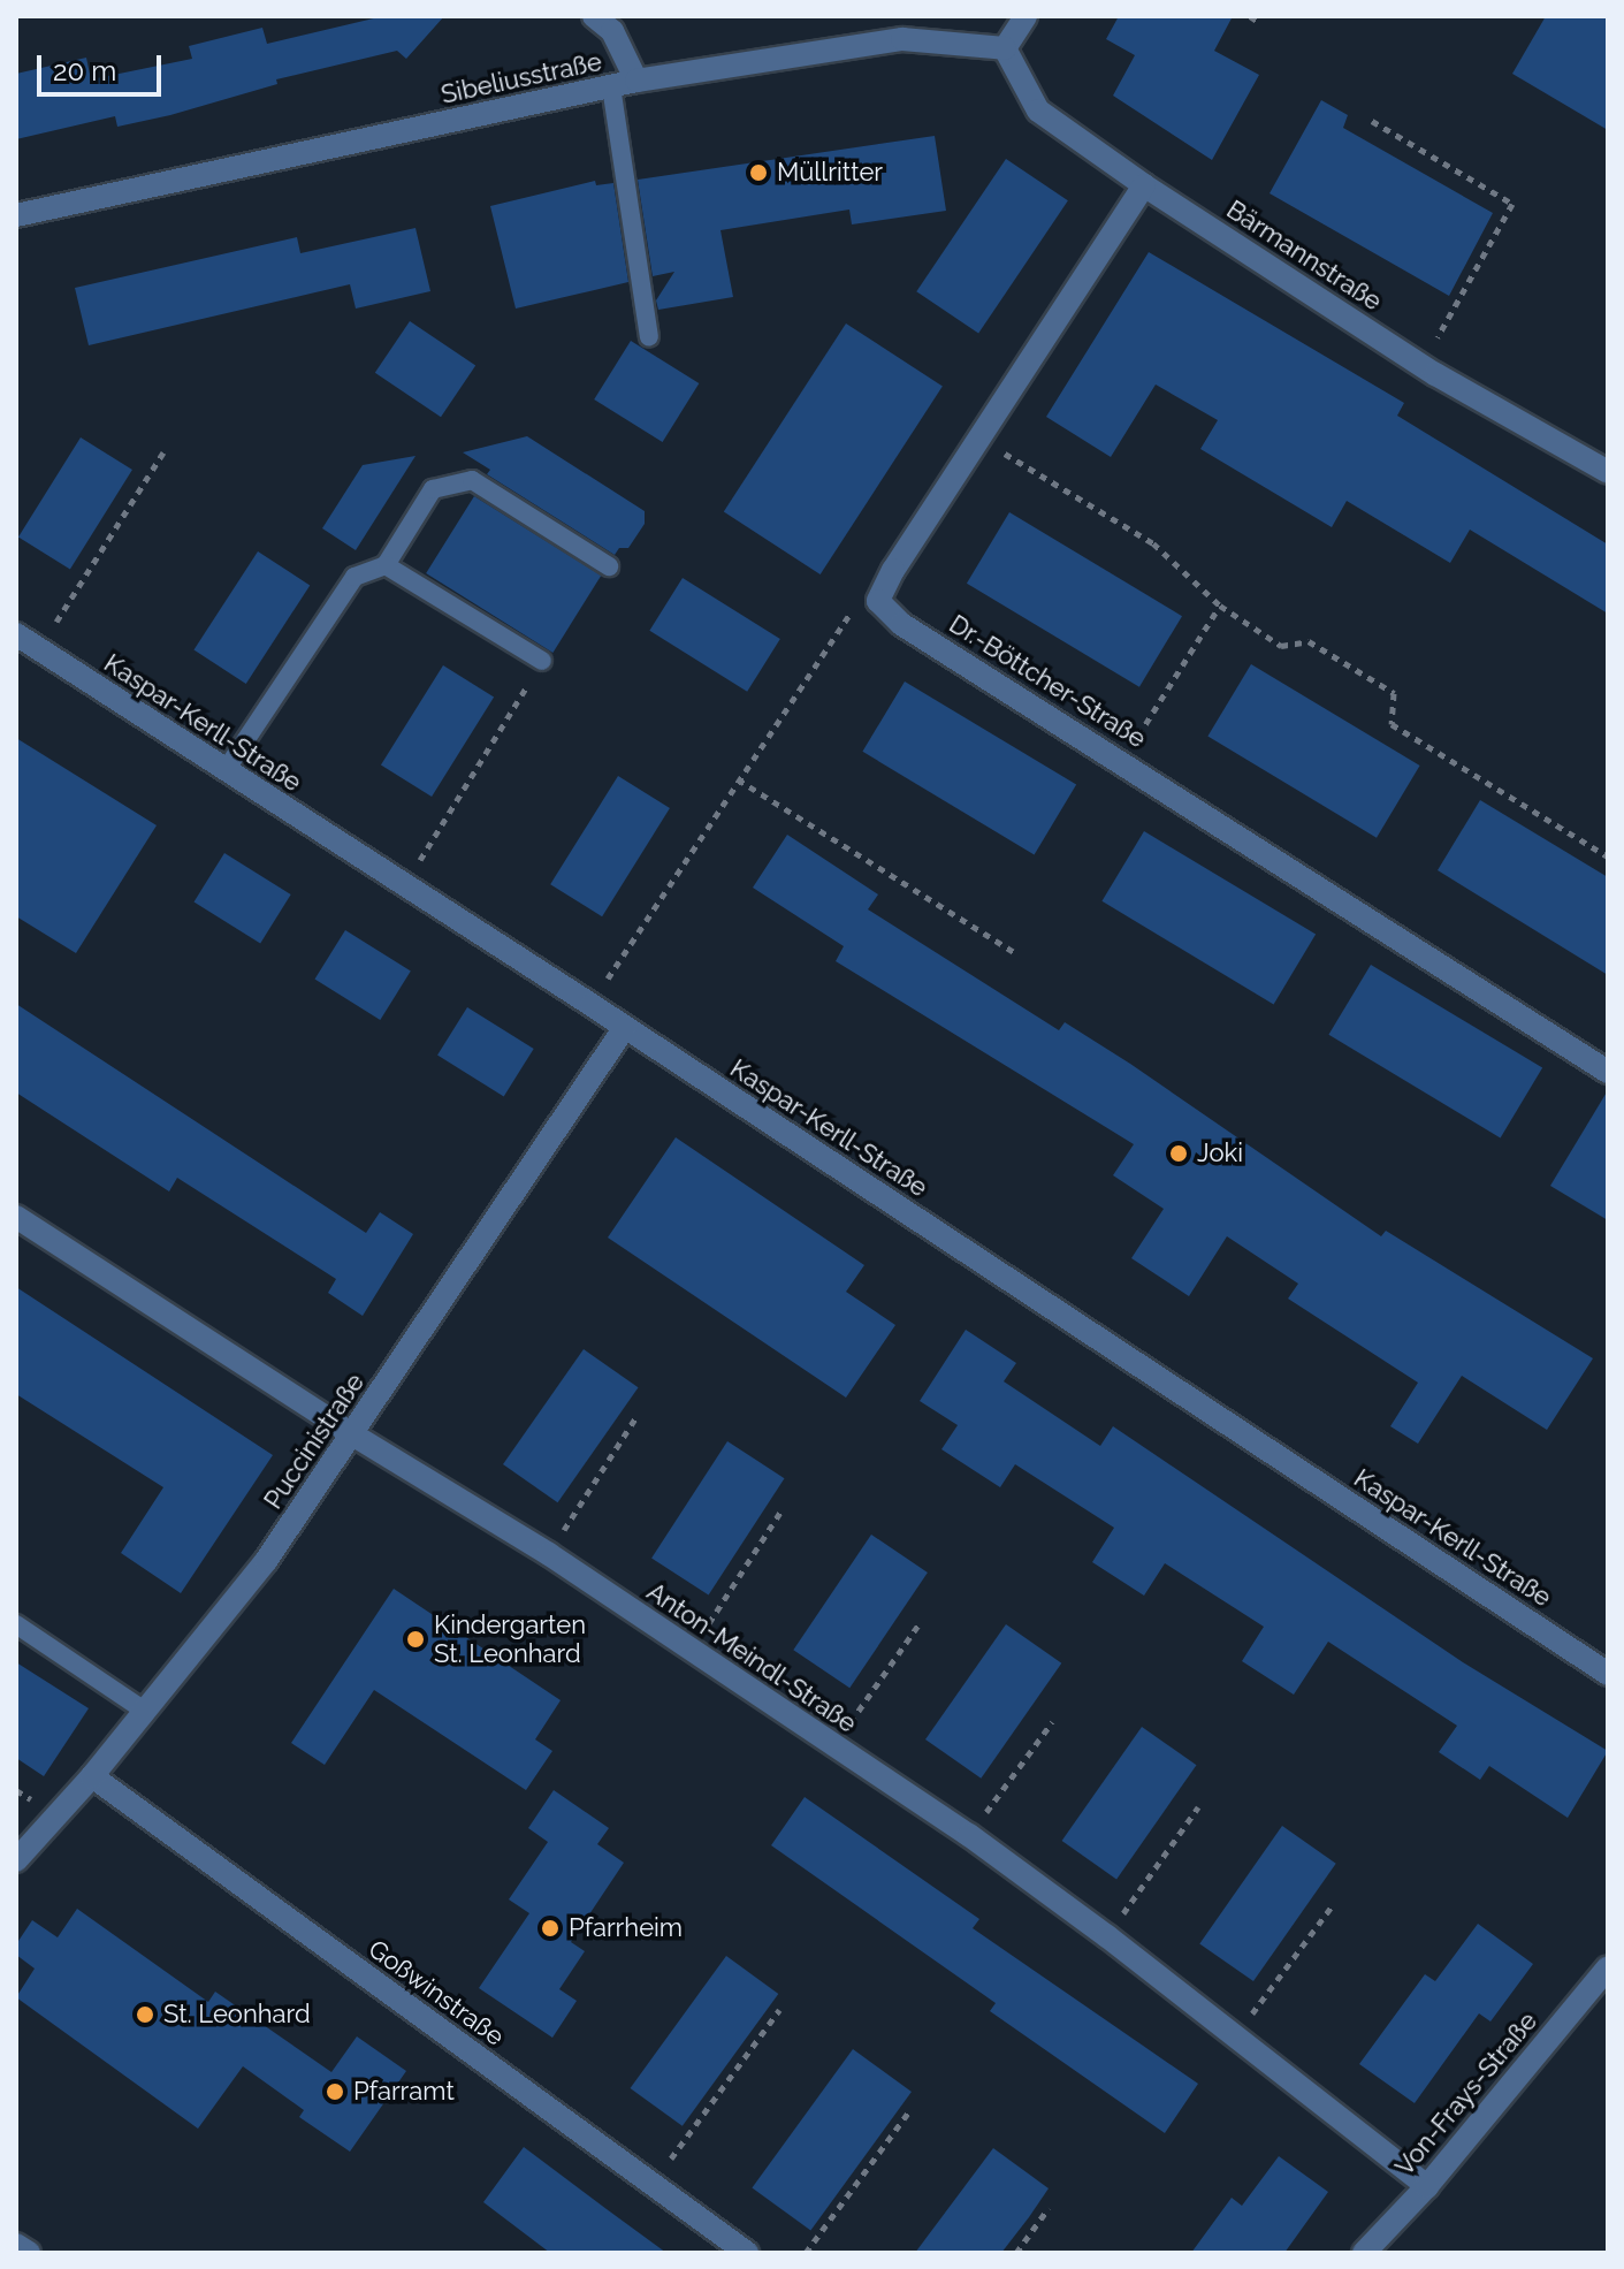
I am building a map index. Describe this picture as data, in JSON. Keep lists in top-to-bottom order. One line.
{"streets":{"street":["Sibeliusstraße","Bärmannstraße","Dr.-Böttcher-Straße","Kaspar-Kerll-Straße","Puccinistraße","Anton-Meindl-Straße","Goßwinstraße","Von-Frays-Straße"]},"crossings":[["Sibeliusstraße","Bärmannstraße"],["Kaspar-Kerll-Straße","Puccinistraße"],["Puccinistraße","Anton-Meindl-Straße"],["Puccinistraße","Goßwinstraße"],["Anton-Meindl-Straße","Von-Frays-Straße"]],"places":["Müllritter","Joki","Kindergarten St. Leonhard","Pfarrheim","St. Leonhard","Pfarramt"],"scale_bar":"20 m"}
